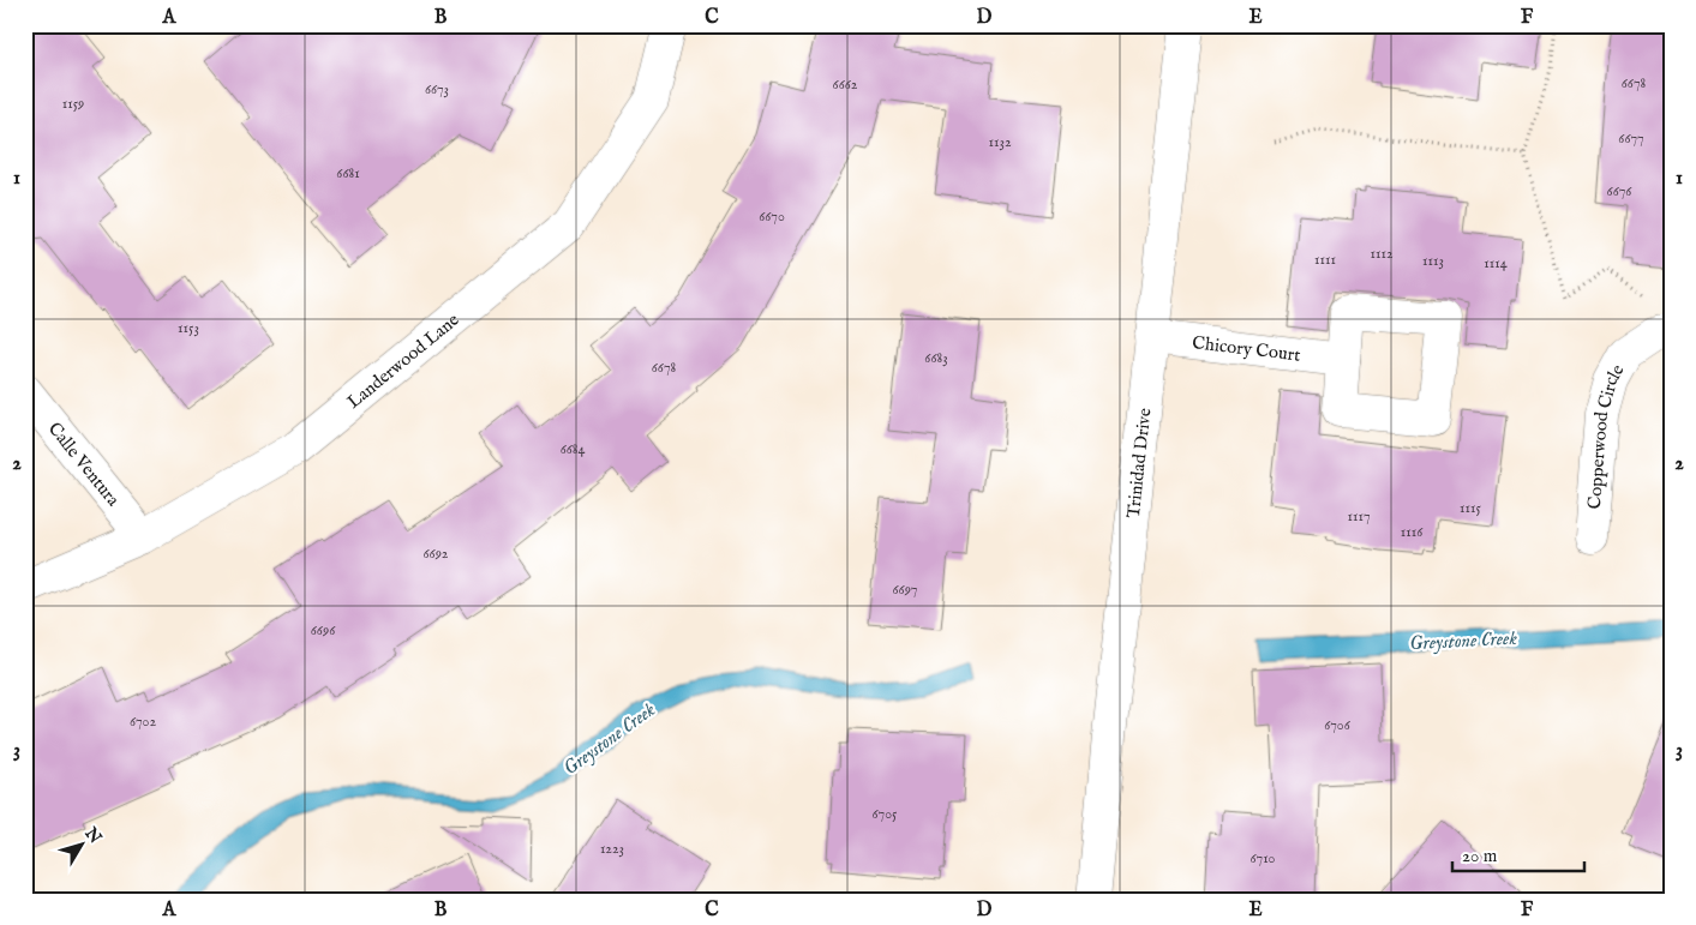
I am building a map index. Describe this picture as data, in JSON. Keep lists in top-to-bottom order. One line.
{"streets":{"street":["Chicory Court","Landerwood Lane","Copperwood Circle","Trinidad Drive","Calle Ventura"]},"crossings":[["Chicory Court","Trinidad Drive"],["Landerwood Lane","Calle Ventura"]],"water":["Greystone Creek"],"house_numbers":["6678","6662","6673","1159","6677","1132","6681","6676","6670","1112","1111","1113","1114","1153","6683","6678","6684","1115","1117","1116","6692","6697","6696","6702","6706","6705","1223","6710"],"scale_bar":"20 m","north":"top right","grid":{"columns":["A","B","C","D","E","F"],"rows":["1","2","3"]}}
